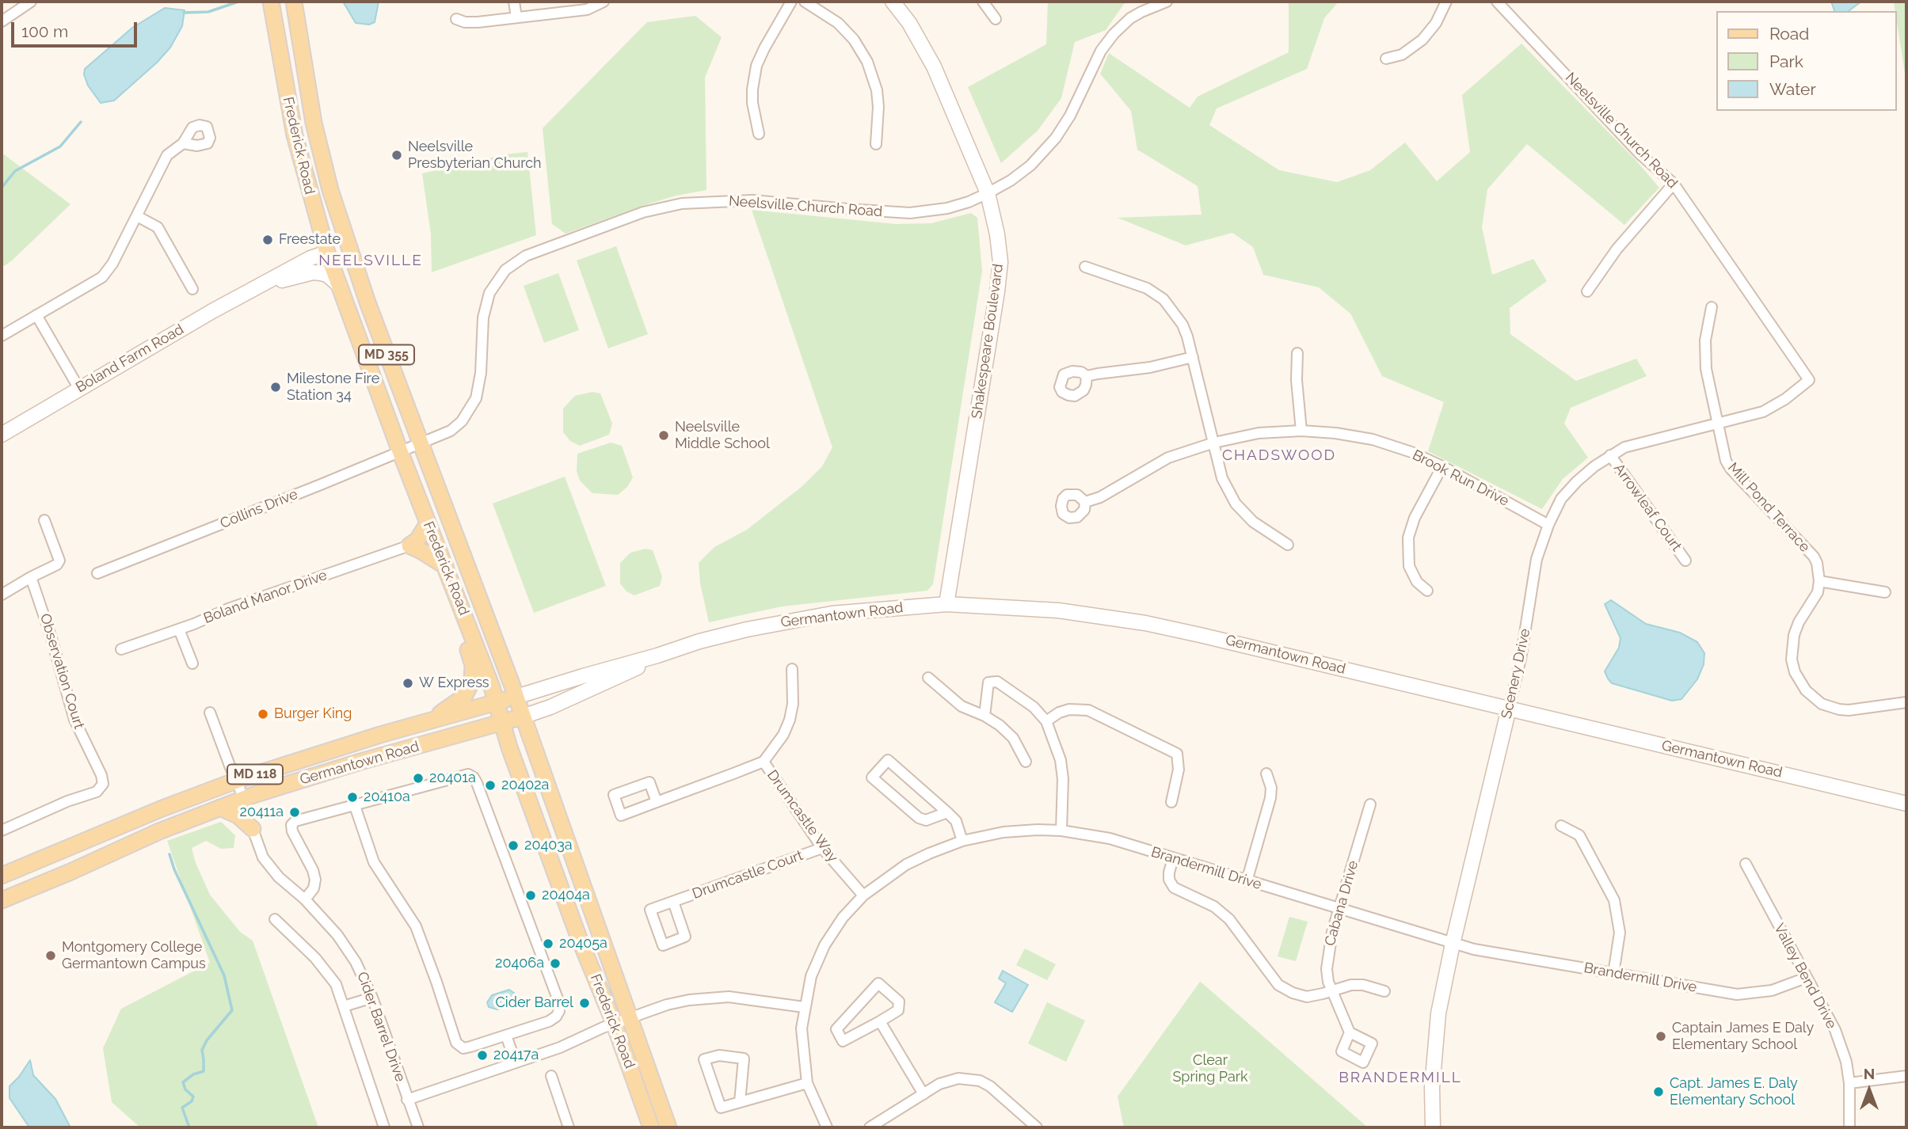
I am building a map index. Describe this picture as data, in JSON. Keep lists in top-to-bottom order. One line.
{"streets":{"main road":["Frederick Road","MD 355","Germantown Road","MD 118"],"street":["Neelsville Church Road","Shakespeare Boulevard","Boland Farm Road","Brook Run Drive","Arrowleaf Court","Mill Pond Terrace","Collins Drive","Boland Manor Drive","Observation Court","Scenery Drive","Drumcastle Way","Brandermill Drive","Drumcastle Court","Cabana Drive","Valley Bend Drive","Cider Barrel Drive"]},"crossings":[["Neelsville Church Road","Frederick Road"],["Neelsville Church Road","Shakespeare Boulevard"],["Neelsville Church Road","Collins Drive"],["Neelsville Church Road","Scenery Drive"],["Frederick Road","Boland Farm Road"],["Frederick Road","Collins Drive"],["Frederick Road","Germantown Road"],["Shakespeare Boulevard","Germantown Road"],["Brook Run Drive","Scenery Drive"],["Arrowleaf Court","Scenery Drive"],["Mill Pond Terrace","Scenery Drive"],["Germantown Road","Scenery Drive"],["Scenery Drive","Brandermill Drive"],["Drumcastle Way","Brandermill Drive"],["Drumcastle Way","Drumcastle Court"],["Brandermill Drive","Cabana Drive"],["Brandermill Drive","Valley Bend Drive"]],"districts":["NEELSVILLE","CHADSWOOD","BRANDERMILL"],"parks":["Clear Spring Park"],"places":["Neelsville Presbyterian Church","Freestate","Milestone Fire Station 34","Neelsville Middle School","W Express","Burger King","20401a","20402a","20410a","20411a","20403a","20404a","20405a","Montgomery College Germantown Campus","20406a","Cider Barrel","Captain James E Daly Elementary School","20417a","Capt. James E. Daly Elementary School"],"legend":["Road","Park","Water"],"scale_bar":"100 m","north":"top"}
